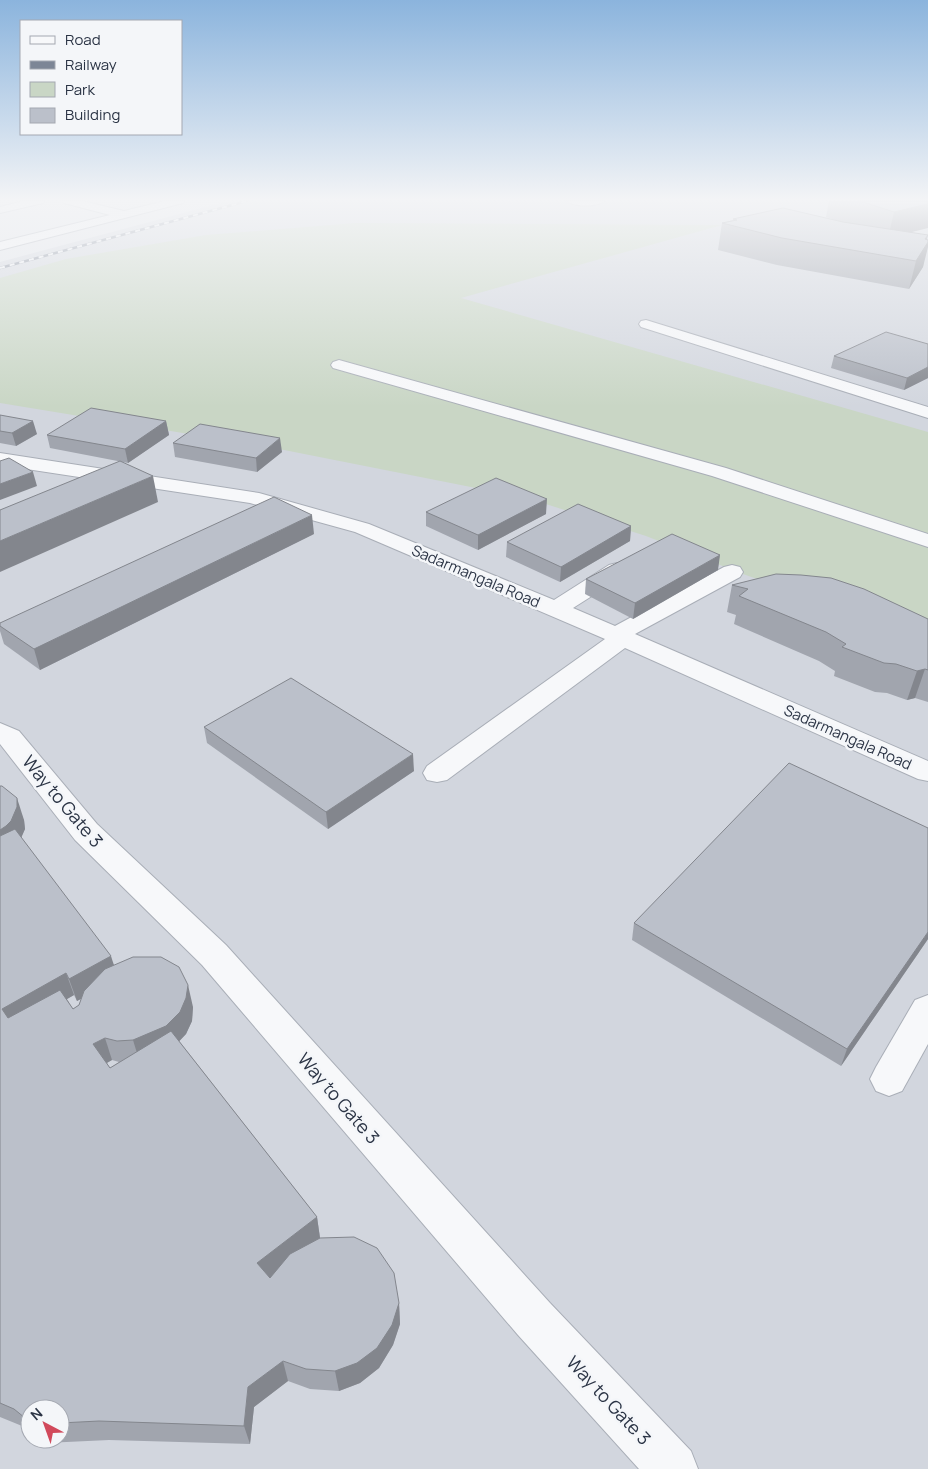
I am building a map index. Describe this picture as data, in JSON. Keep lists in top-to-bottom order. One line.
{"streets":{"street":["Sadarmangala Road","Way to Gate 3"]},"legend":["Road","Railway","Park","Building"],"north":"top left"}
